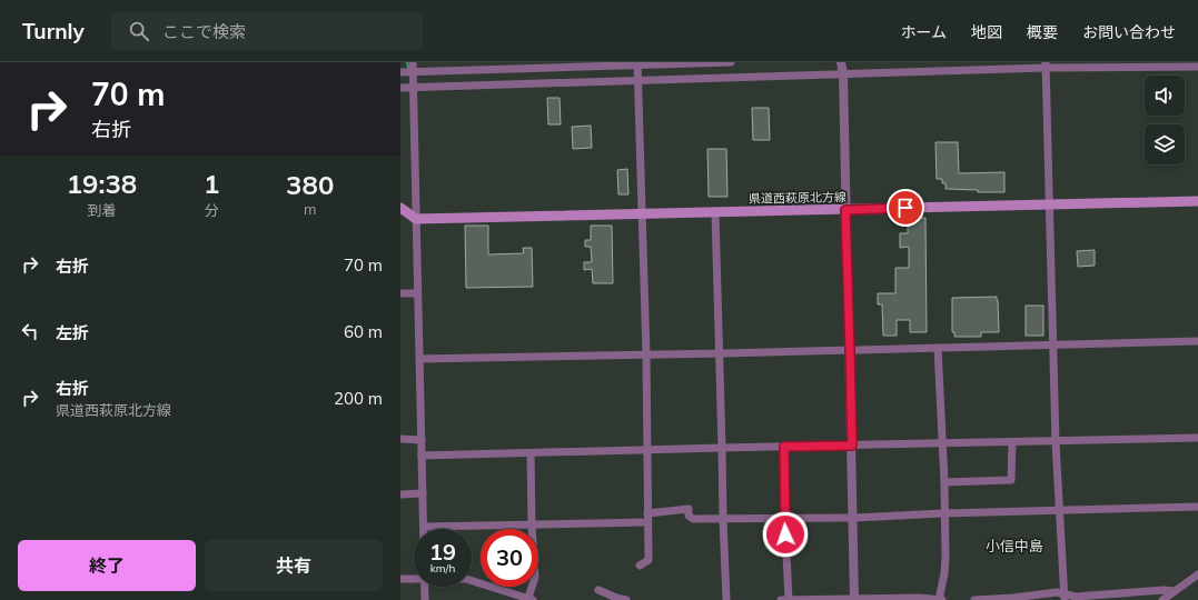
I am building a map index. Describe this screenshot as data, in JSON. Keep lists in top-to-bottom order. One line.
{"streets":{"main road":["県道西萩原北方線"]},"districts":["小信中島"],"page":{"header":"Turnly","search":"ここで検索","nav":["ホーム","地図","概要","お問い合わせ"],"turn":["70 m","右折"],"eta":["19:38","到着","1","分","380","m"],"list":[{"name":"右折","value":"70 m"},{"name":"左折","value":"60 m"},{"name":"右折","note":"県道西萩原北方線","value":"200 m"}],"speed":"19 km/h","limit":"30","buttons":["終了","共有"]}}
